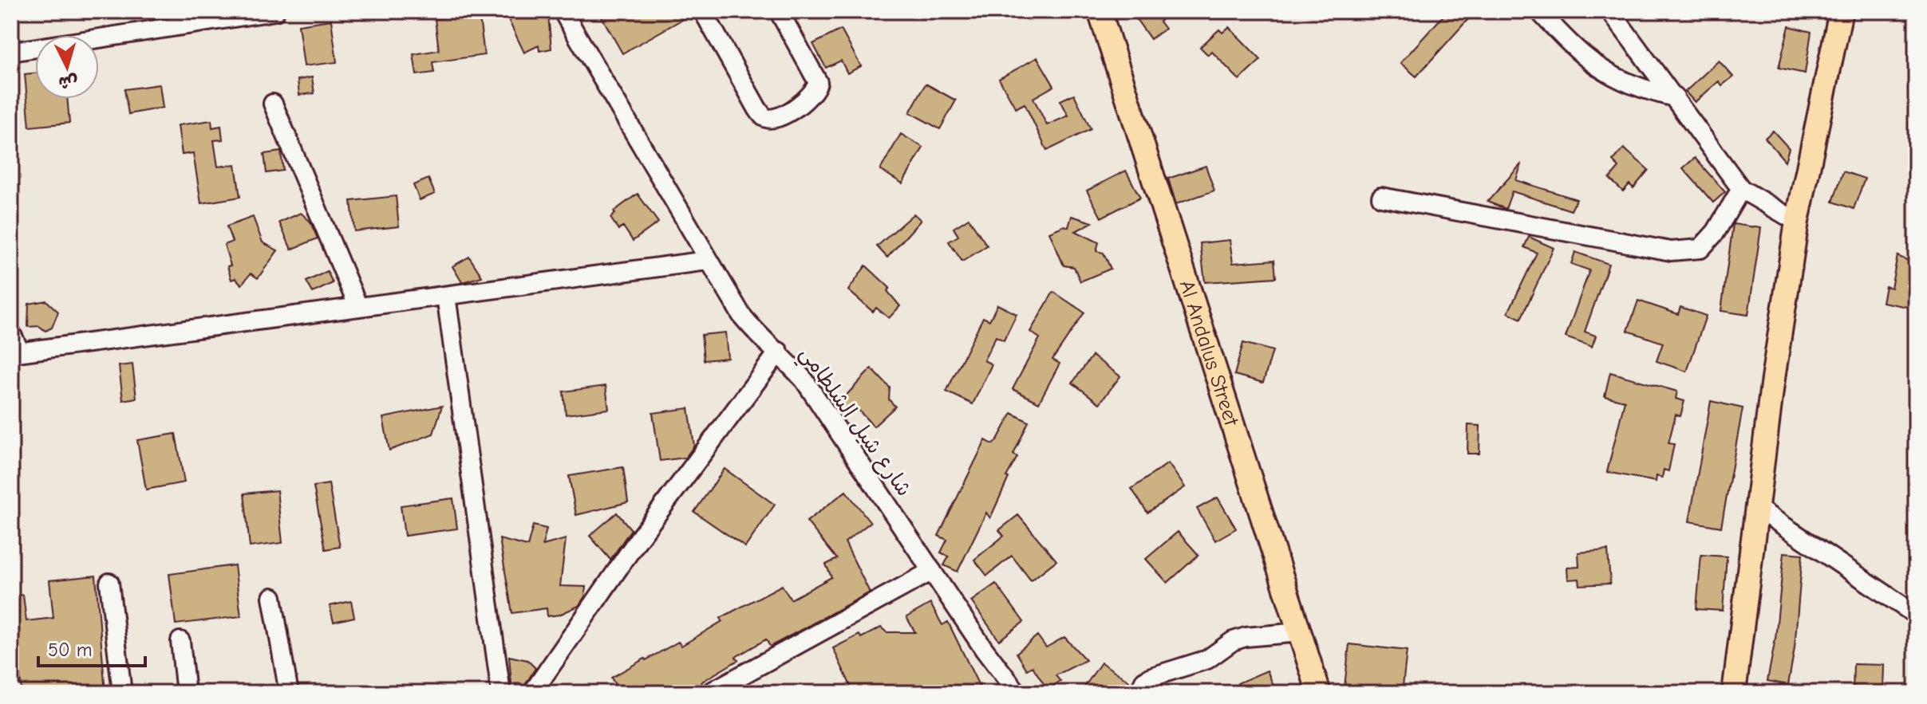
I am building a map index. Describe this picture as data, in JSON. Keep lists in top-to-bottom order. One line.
{"streets":{"main road":["Al Andalus Street"],"street":["شارع شيل الشلطامي"]},"scale_bar":"50 m","north":"bottom"}
